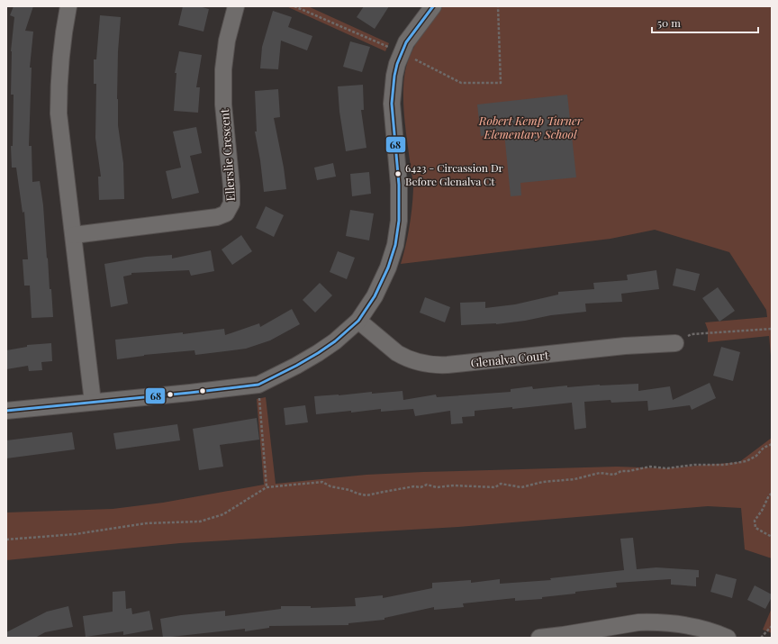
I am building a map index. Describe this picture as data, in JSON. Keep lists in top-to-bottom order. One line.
{"streets":{"street":["Ellerslie Crescent","Glenalva Court"]},"parks":["Robert Kemp Turner Elementary School"],"places":["6423 - Circassion Dr Before Glenalva Ct"],"lines":["transit line 68"],"scale_bar":"50 m"}
